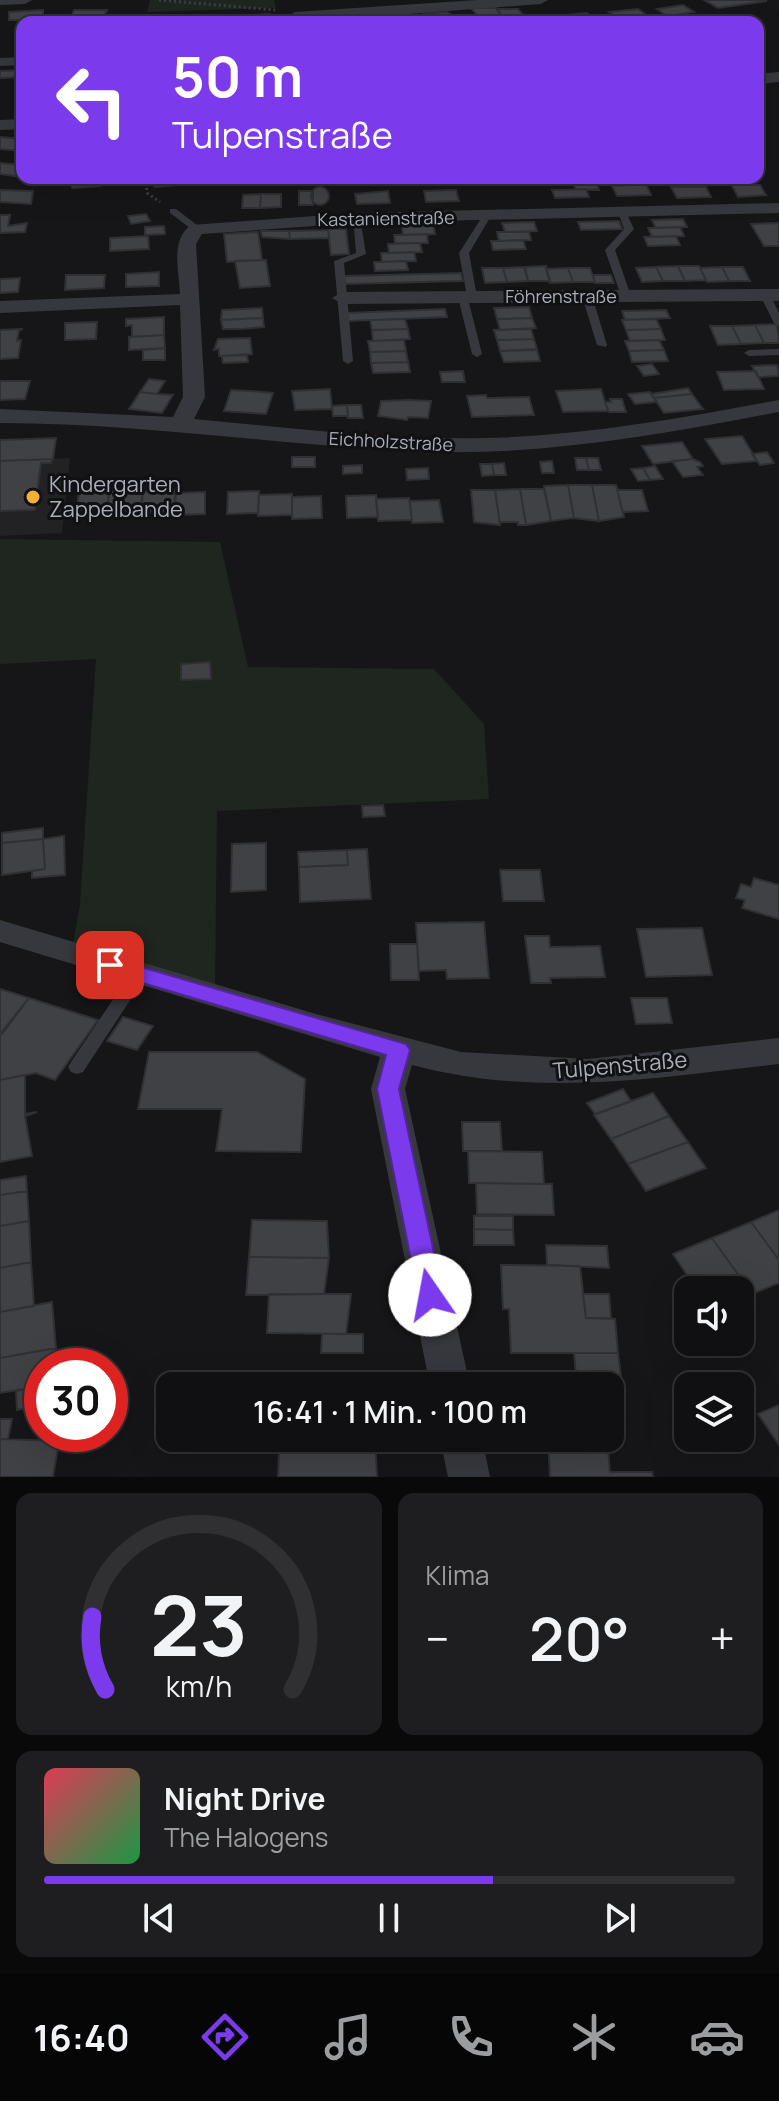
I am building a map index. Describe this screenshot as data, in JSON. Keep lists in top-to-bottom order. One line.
{"streets":{"street":["Kastanienstraße","Föhrenstraße","Eichholzstraße","Tulpenstraße"]},"places":["Kindergarten Zappelbande"],"page":{"turn":["50 m","Tulpenstraße"],"limit":"30","trip":"16:41 · 1 Min. · 100 m","tile":"Klima","heat":["−","20°","+"],"song":["Night Drive","The Halogens"],"tabs":"16:40","gauge":["23","km/h"]}}
